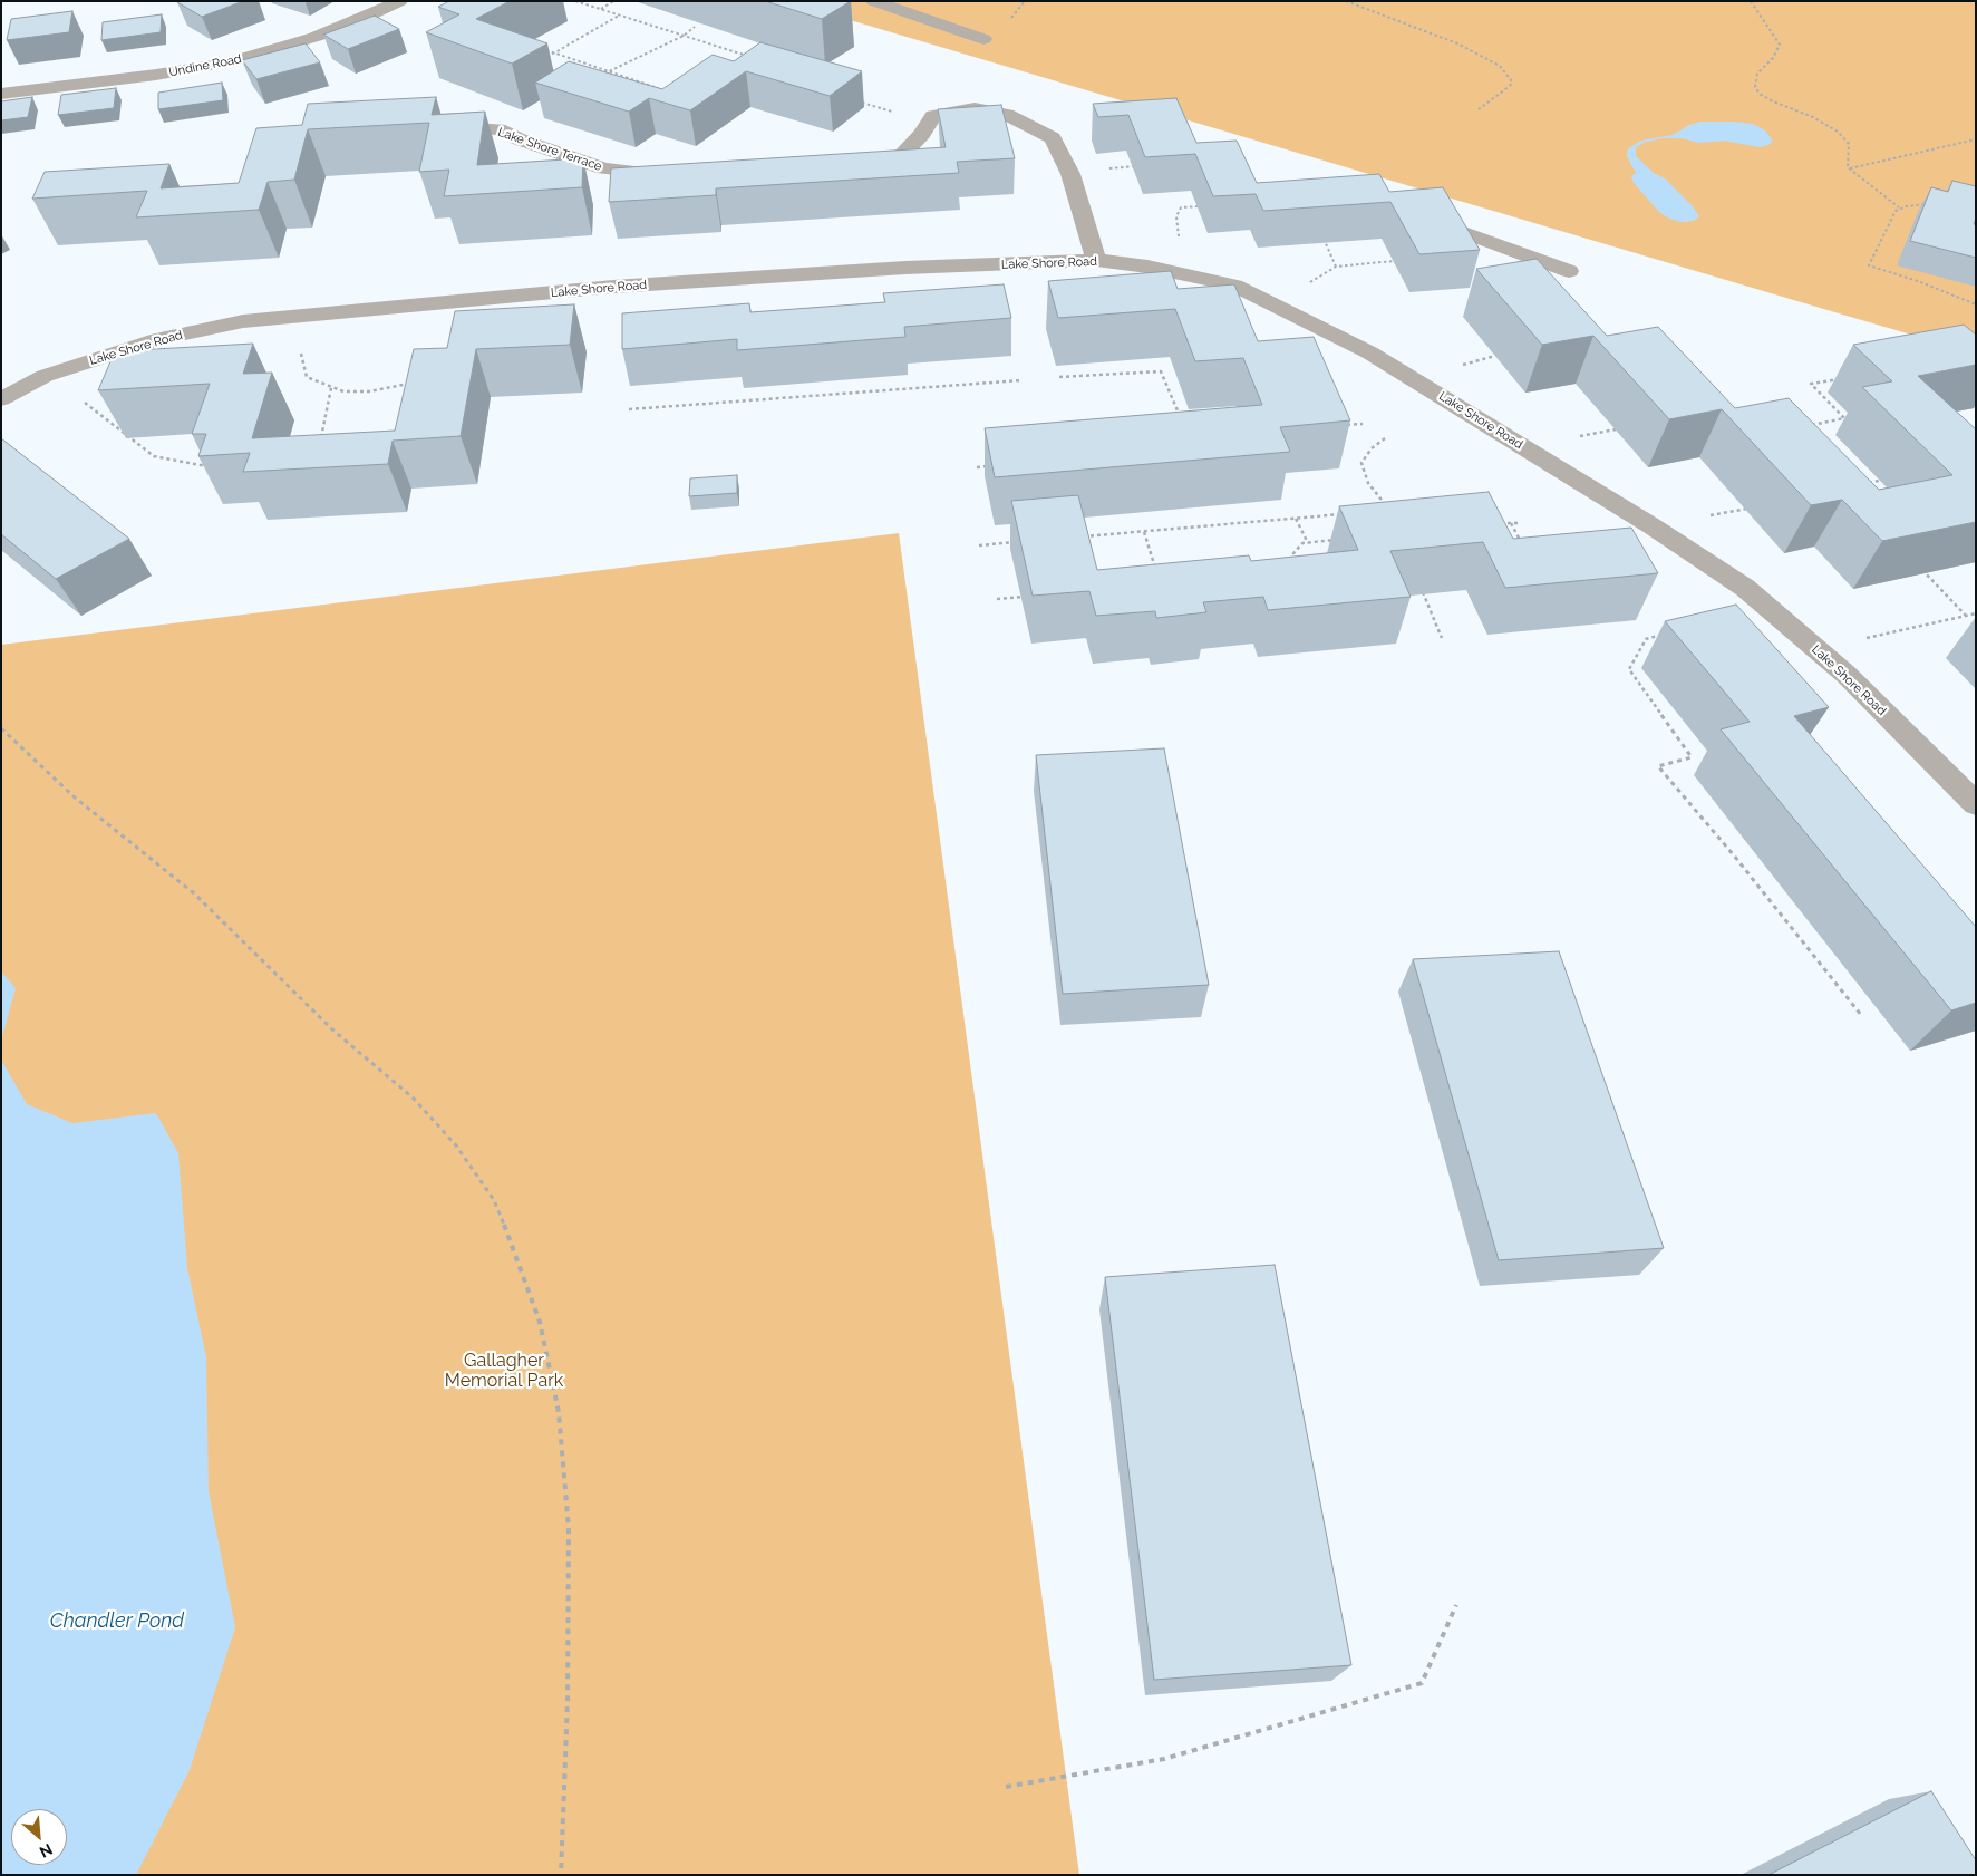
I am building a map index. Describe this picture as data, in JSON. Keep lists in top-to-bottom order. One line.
{"streets":{"street":["Undine Road","Lake Shore Terrace","Lake Shore Road"]},"water":["Chandler Pond"],"parks":["Gallagher Memorial Park"],"north":"bottom right"}
